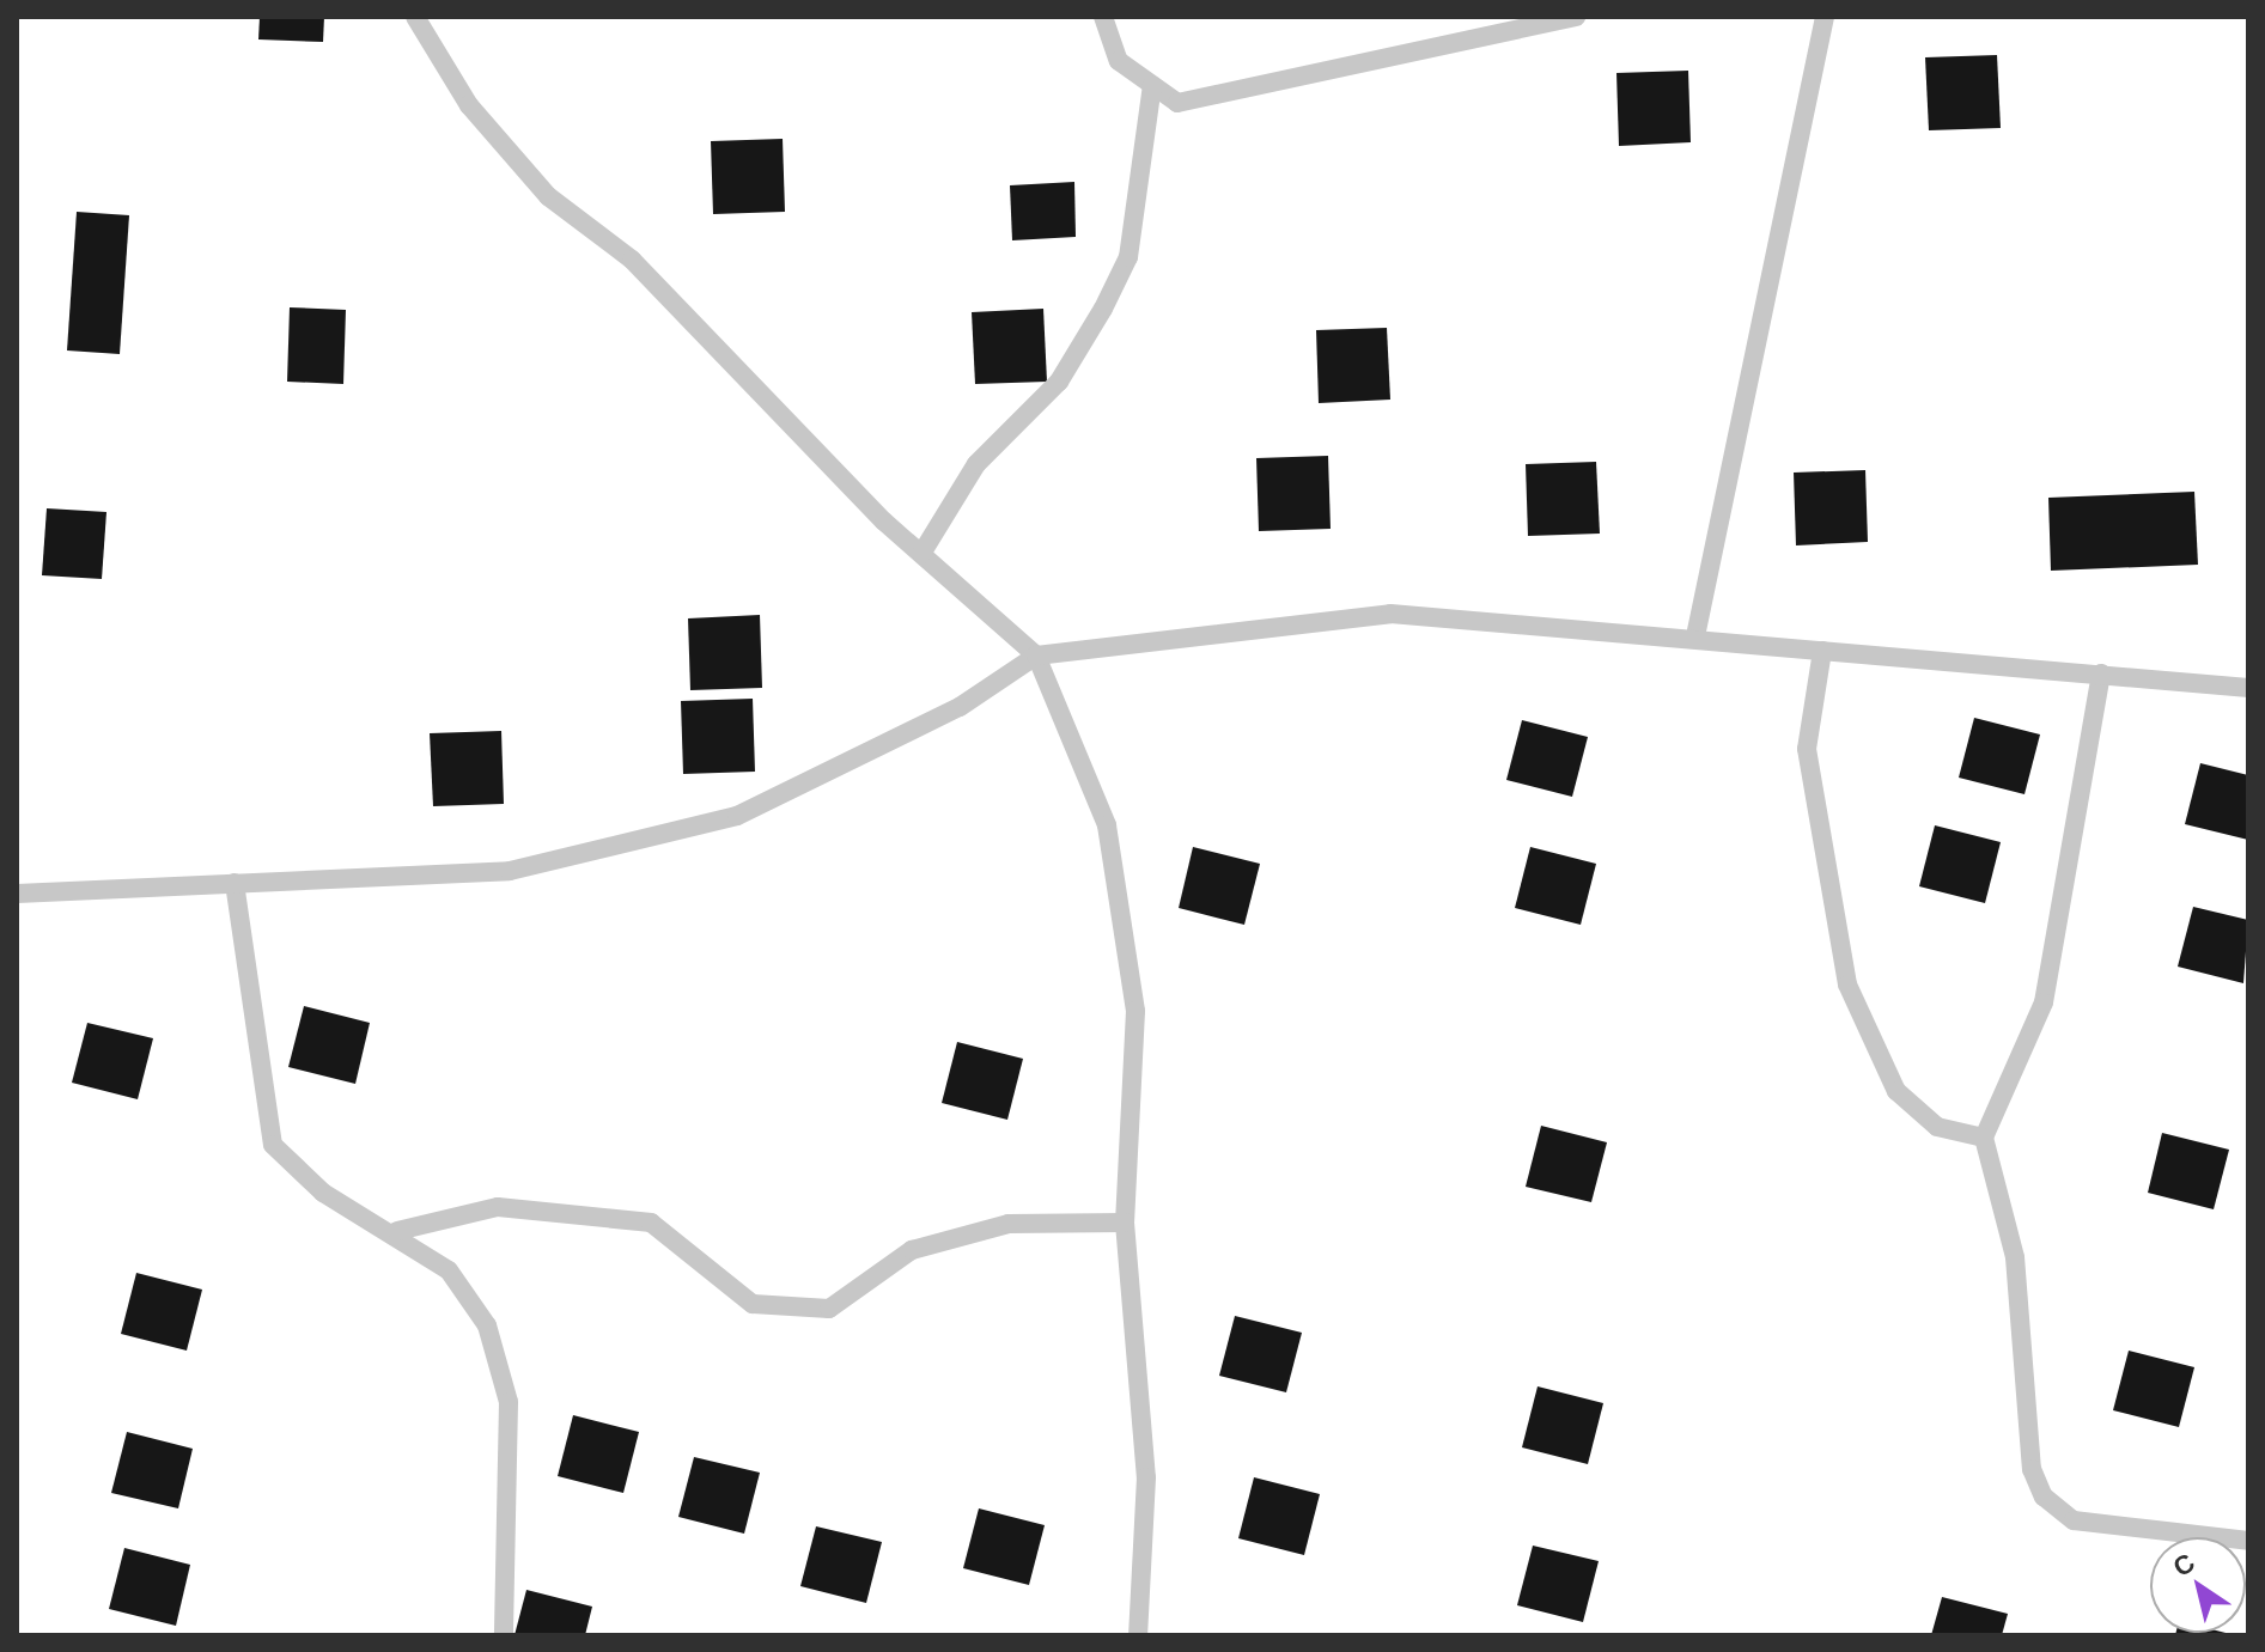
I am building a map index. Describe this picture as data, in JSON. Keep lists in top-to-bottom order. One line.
{"north":"top left"}
